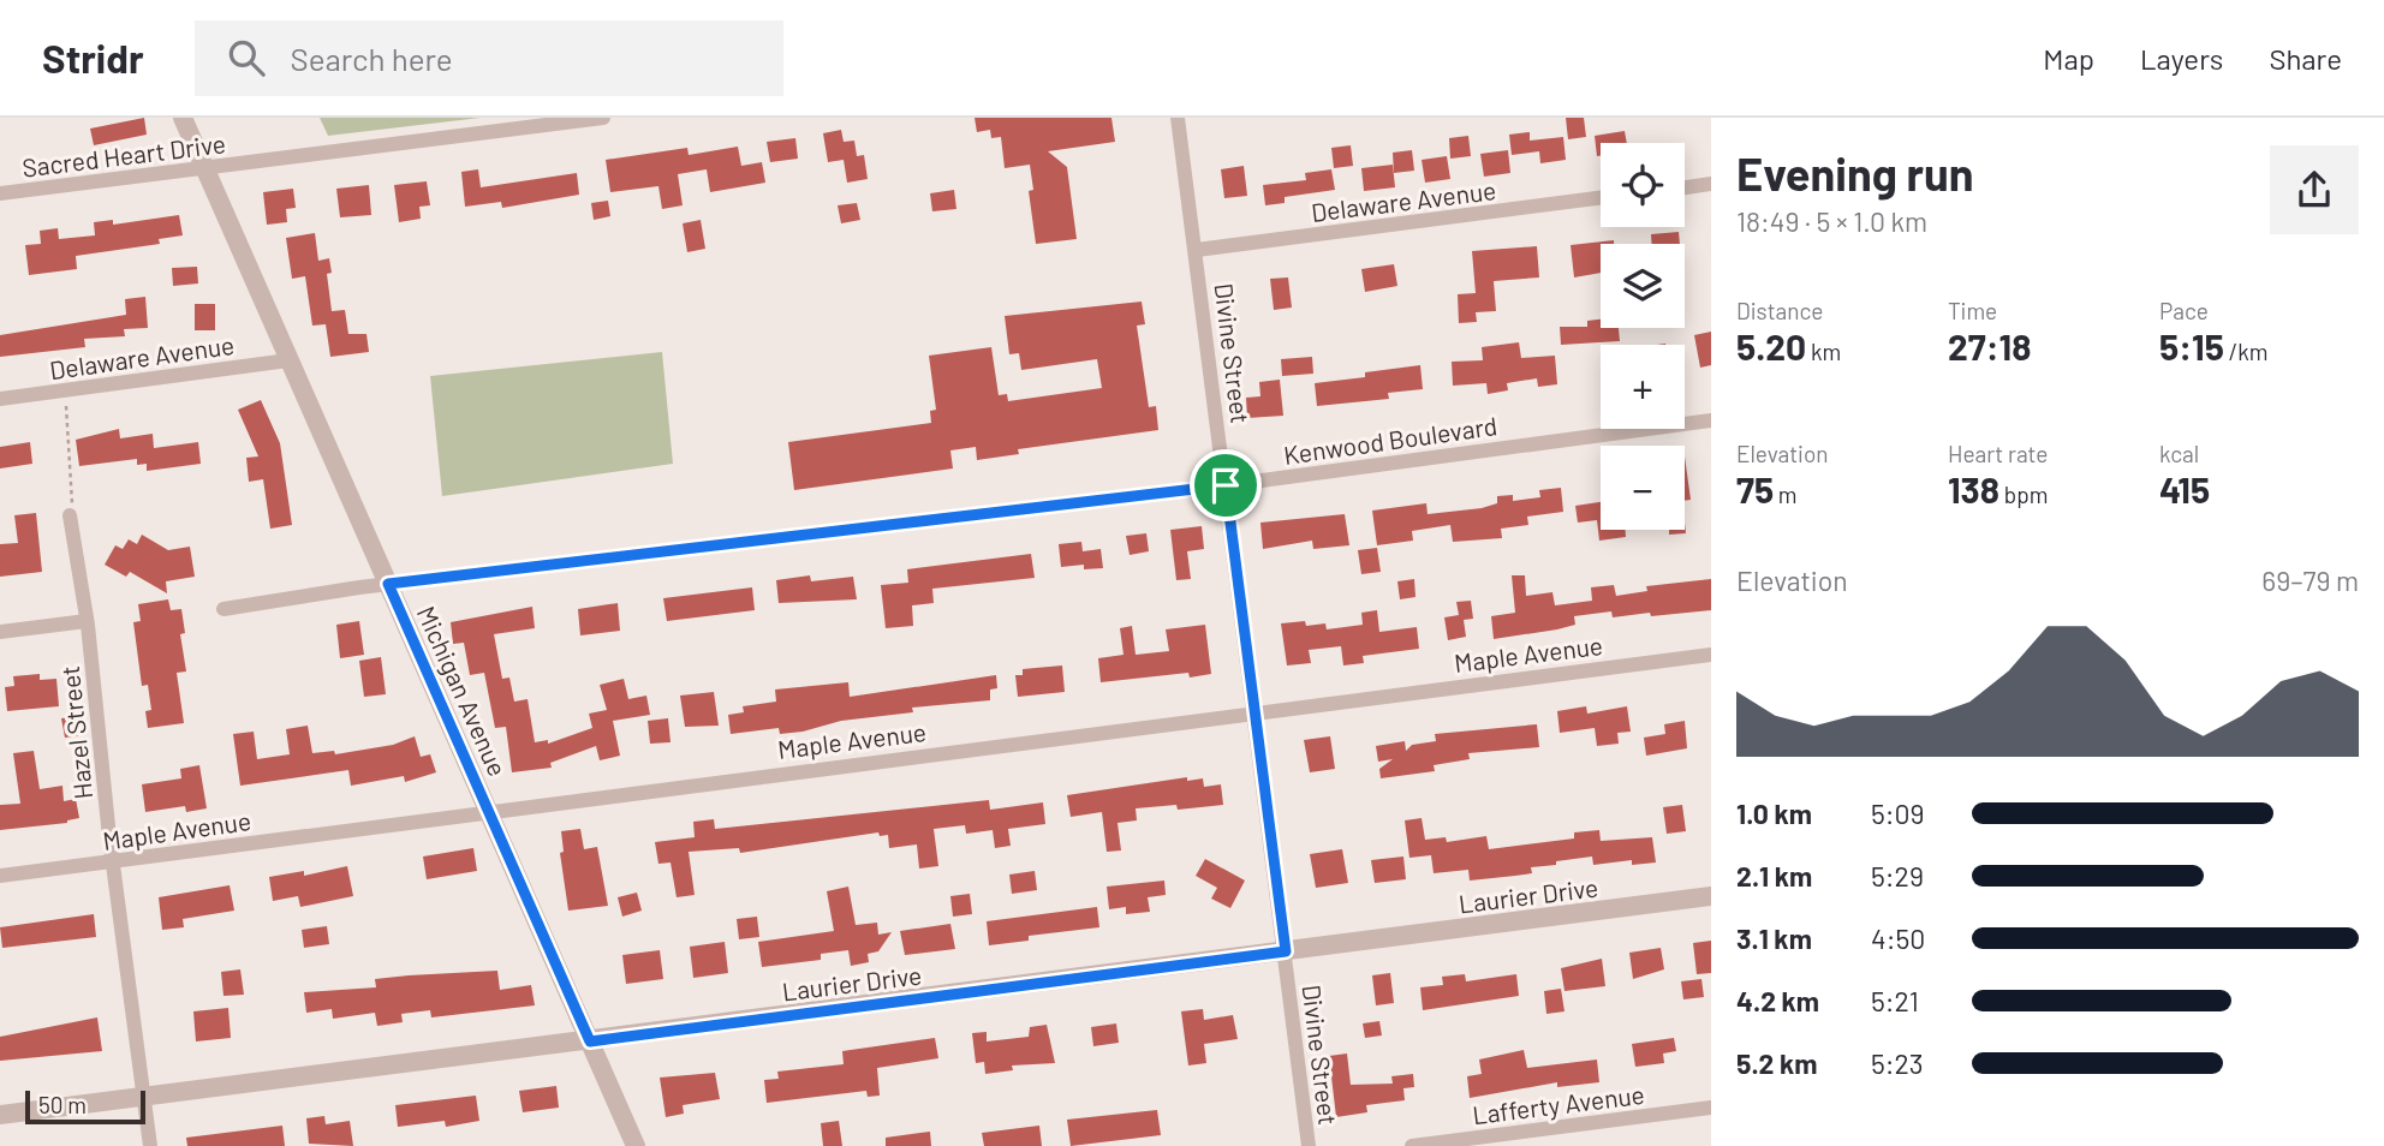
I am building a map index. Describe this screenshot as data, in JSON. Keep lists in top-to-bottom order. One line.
{"streets":{"street":["Sacred Heart Drive","Delaware Avenue","Divine Street","Kenwood Boulevard","Maple Avenue","Michigan Avenue","Hazel Street","Laurier Drive","Lafferty Avenue"]},"crossings":[["Sacred Heart Drive","Michigan Avenue"],["Delaware Avenue","Divine Street"],["Delaware Avenue","Michigan Avenue"],["Divine Street","Kenwood Boulevard"],["Divine Street","Maple Avenue"],["Divine Street","Laurier Drive"],["Kenwood Boulevard","Michigan Avenue"],["Maple Avenue","Michigan Avenue"],["Maple Avenue","Hazel Street"],["Michigan Avenue","Laurier Drive"],["Hazel Street","Laurier Drive"]],"scale_bar":"50 m","page":{"header":"Stridr","search":"Search here","nav":["Map","Layers","Share"],"heading":["Evening run","18:49 · 5 × 1.0 km"],"map_buttons":["+","−"],"stats":[["Distance","5.20 km"],["Time","27:18"],["Pace","5:15 /km"],["Elevation","75 m"],["Heart rate","138 bpm"],["kcal","415"]],"chart":["Elevation","69–79 m"],"list":[{"name":"1.0 km","note":"5:09"},{"name":"2.1 km","note":"5:29"},{"name":"3.1 km","note":"4:50"},{"name":"4.2 km","note":"5:21"},{"name":"5.2 km","note":"5:23"}],"scale":"50 m"}}
